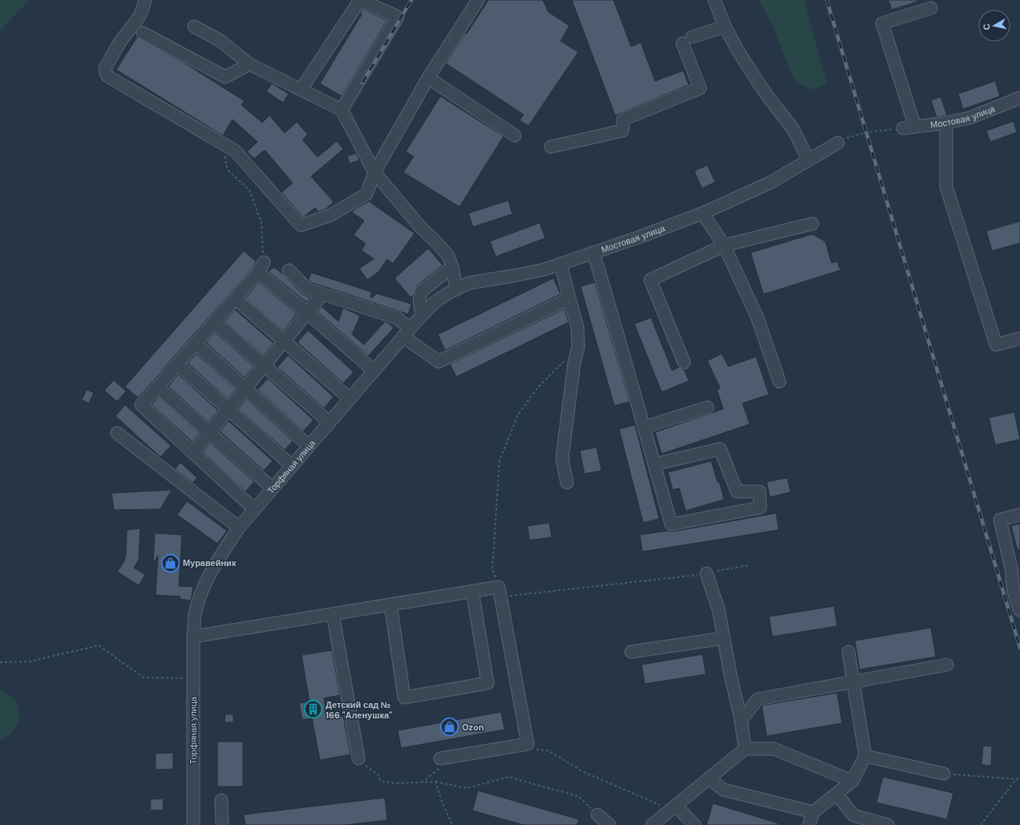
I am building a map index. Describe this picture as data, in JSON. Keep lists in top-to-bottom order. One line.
{"streets":{"street":["Мостовая улица","Торфяная улица"]},"crossings":[["Мостовая улица","Торфяная улица"]],"places":{"shop":["Муравейник","Ozon"],"building":["Детский сад № 166 \"Аленушка\""]},"north":"left"}
